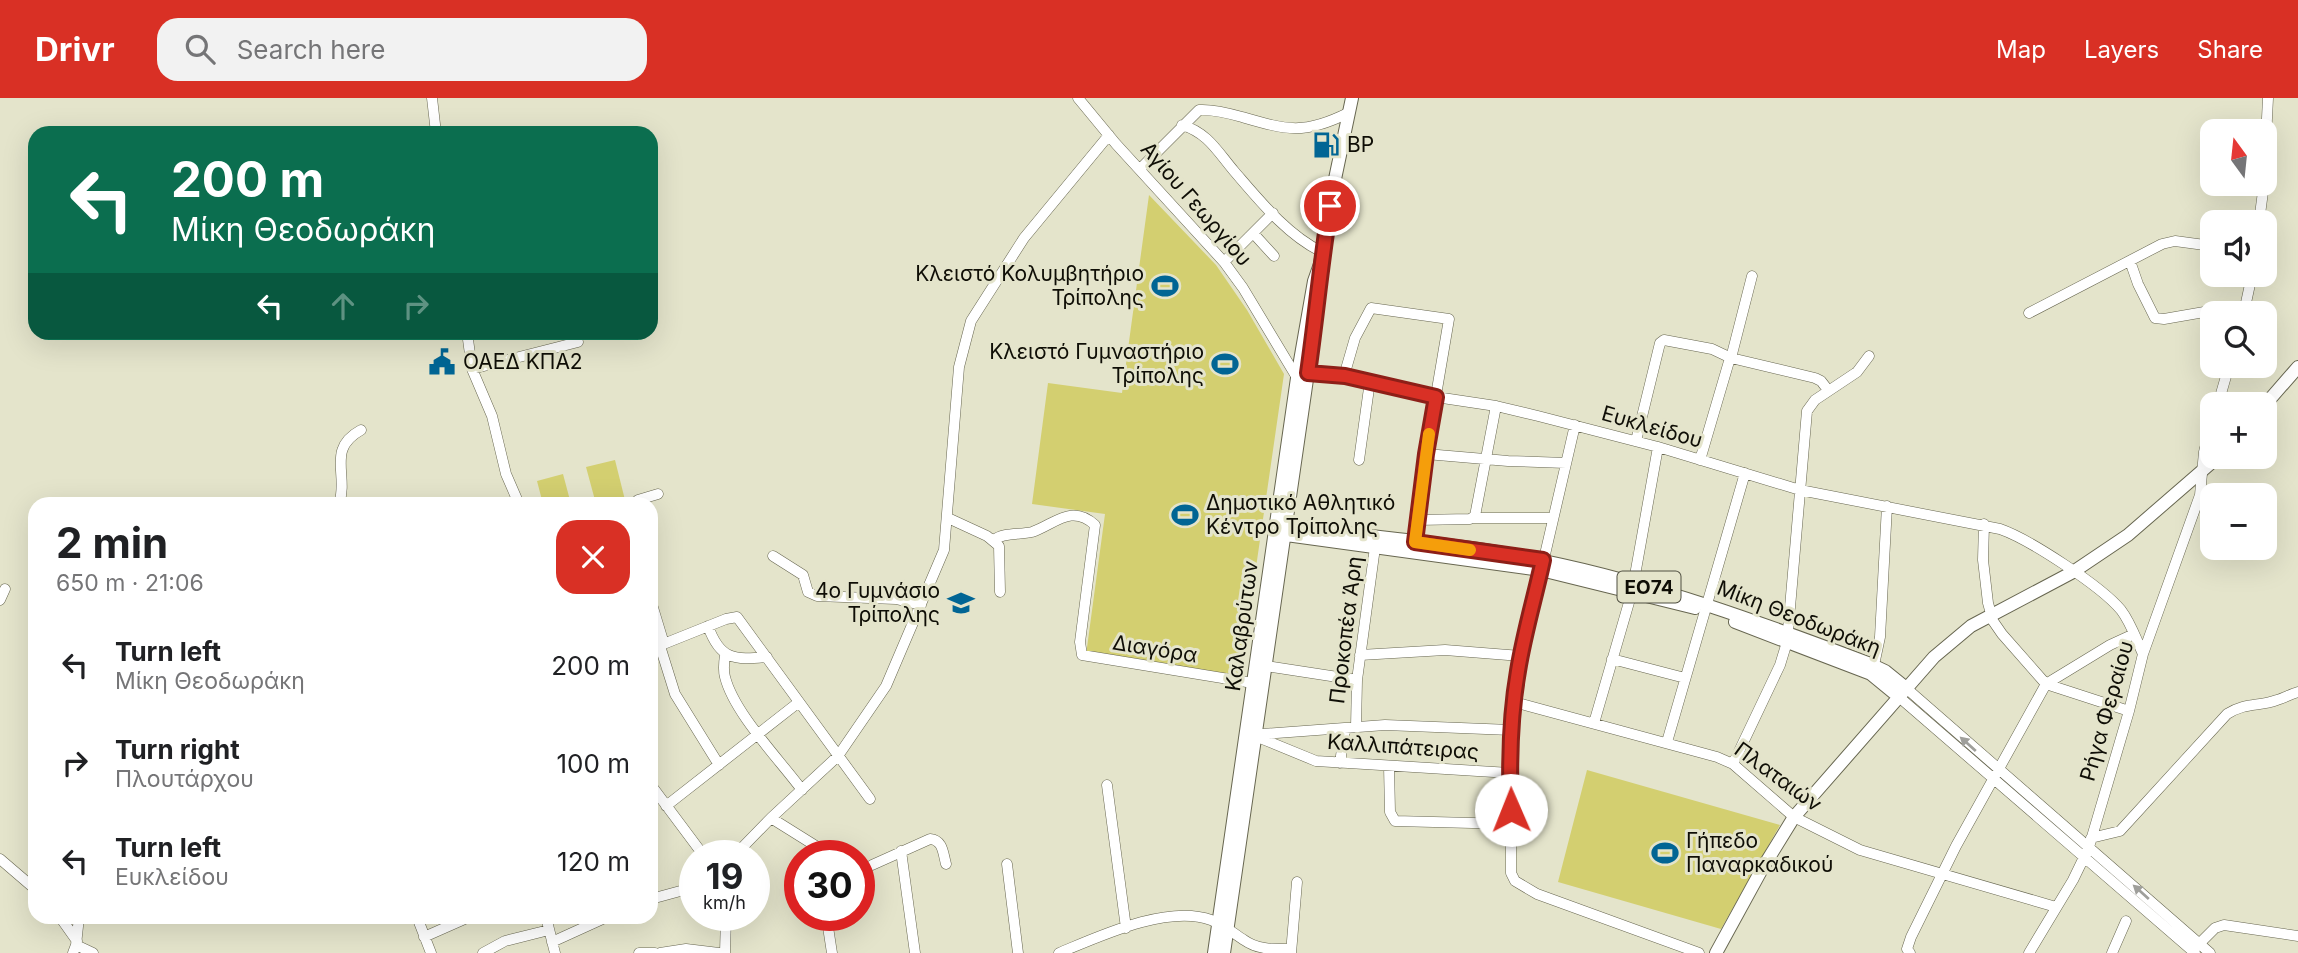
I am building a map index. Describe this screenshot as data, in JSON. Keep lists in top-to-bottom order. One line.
{"streets":{"main road":["ΕΟ74","Μίκη Θεοδωράκη","Καλαβρύτων"],"street":["Αγίου Γεωργίου","Ευκλείδου","Προκοπέα Άρη","Διαγόρα","Ρήγα Φεραίου","Καλλιπάτειρας","Πλαταιών"]},"crossings":[["Αγίου Γεωργίου","Ευκλείδου"],["Αγίου Γεωργίου","Καλαβρύτων"],["Ευκλείδου","Καλαβρύτων"],["Ευκλείδου","Ρήγα Φεραίου"],["Μίκη Θεοδωράκη","Καλαβρύτων"],["Μίκη Θεοδωράκη","Προκοπέα Άρη"],["Μίκη Θεοδωράκη","Ρήγα Φεραίου"],["Καλαβρύτων","Διαγόρα"],["Καλαβρύτων","Καλλιπάτειρας"],["Προκοπέα Άρη","Καλλιπάτειρας"],["Ρήγα Φεραίου","Πλαταιών"]],"places":{"fuel station":["BP"],"sports":["Κλειστό Κολυμβητήριο Τρίπολης","Κλειστό Γυμναστήριο Τρίπολης","Δημοτικό Αθλητικό Κέντρο Τρίπολης","Γήπεδο Παναρκαδικού"],"public building":["ΟΑΕΔ ΚΠΑ2"],"school or university":["4ο Γυμνάσιο Τρίπολης"]},"north":"top","page":{"header":"Drivr","search":"Search here","nav":["Map","Layers","Share"],"map_buttons":["+","−"],"turn":["200 m","Μίκη Θεοδωράκη"],"heading":["2 min","650 m · 21:06"],"list":[{"name":"Turn left","note":"Μίκη Θεοδωράκη","value":"200 m"},{"name":"Turn right","note":"Πλουτάρχου","value":"100 m"},{"name":"Turn left","note":"Ευκλείδου","value":"120 m"}],"speed":"19 km/h","limit":"30"}}
